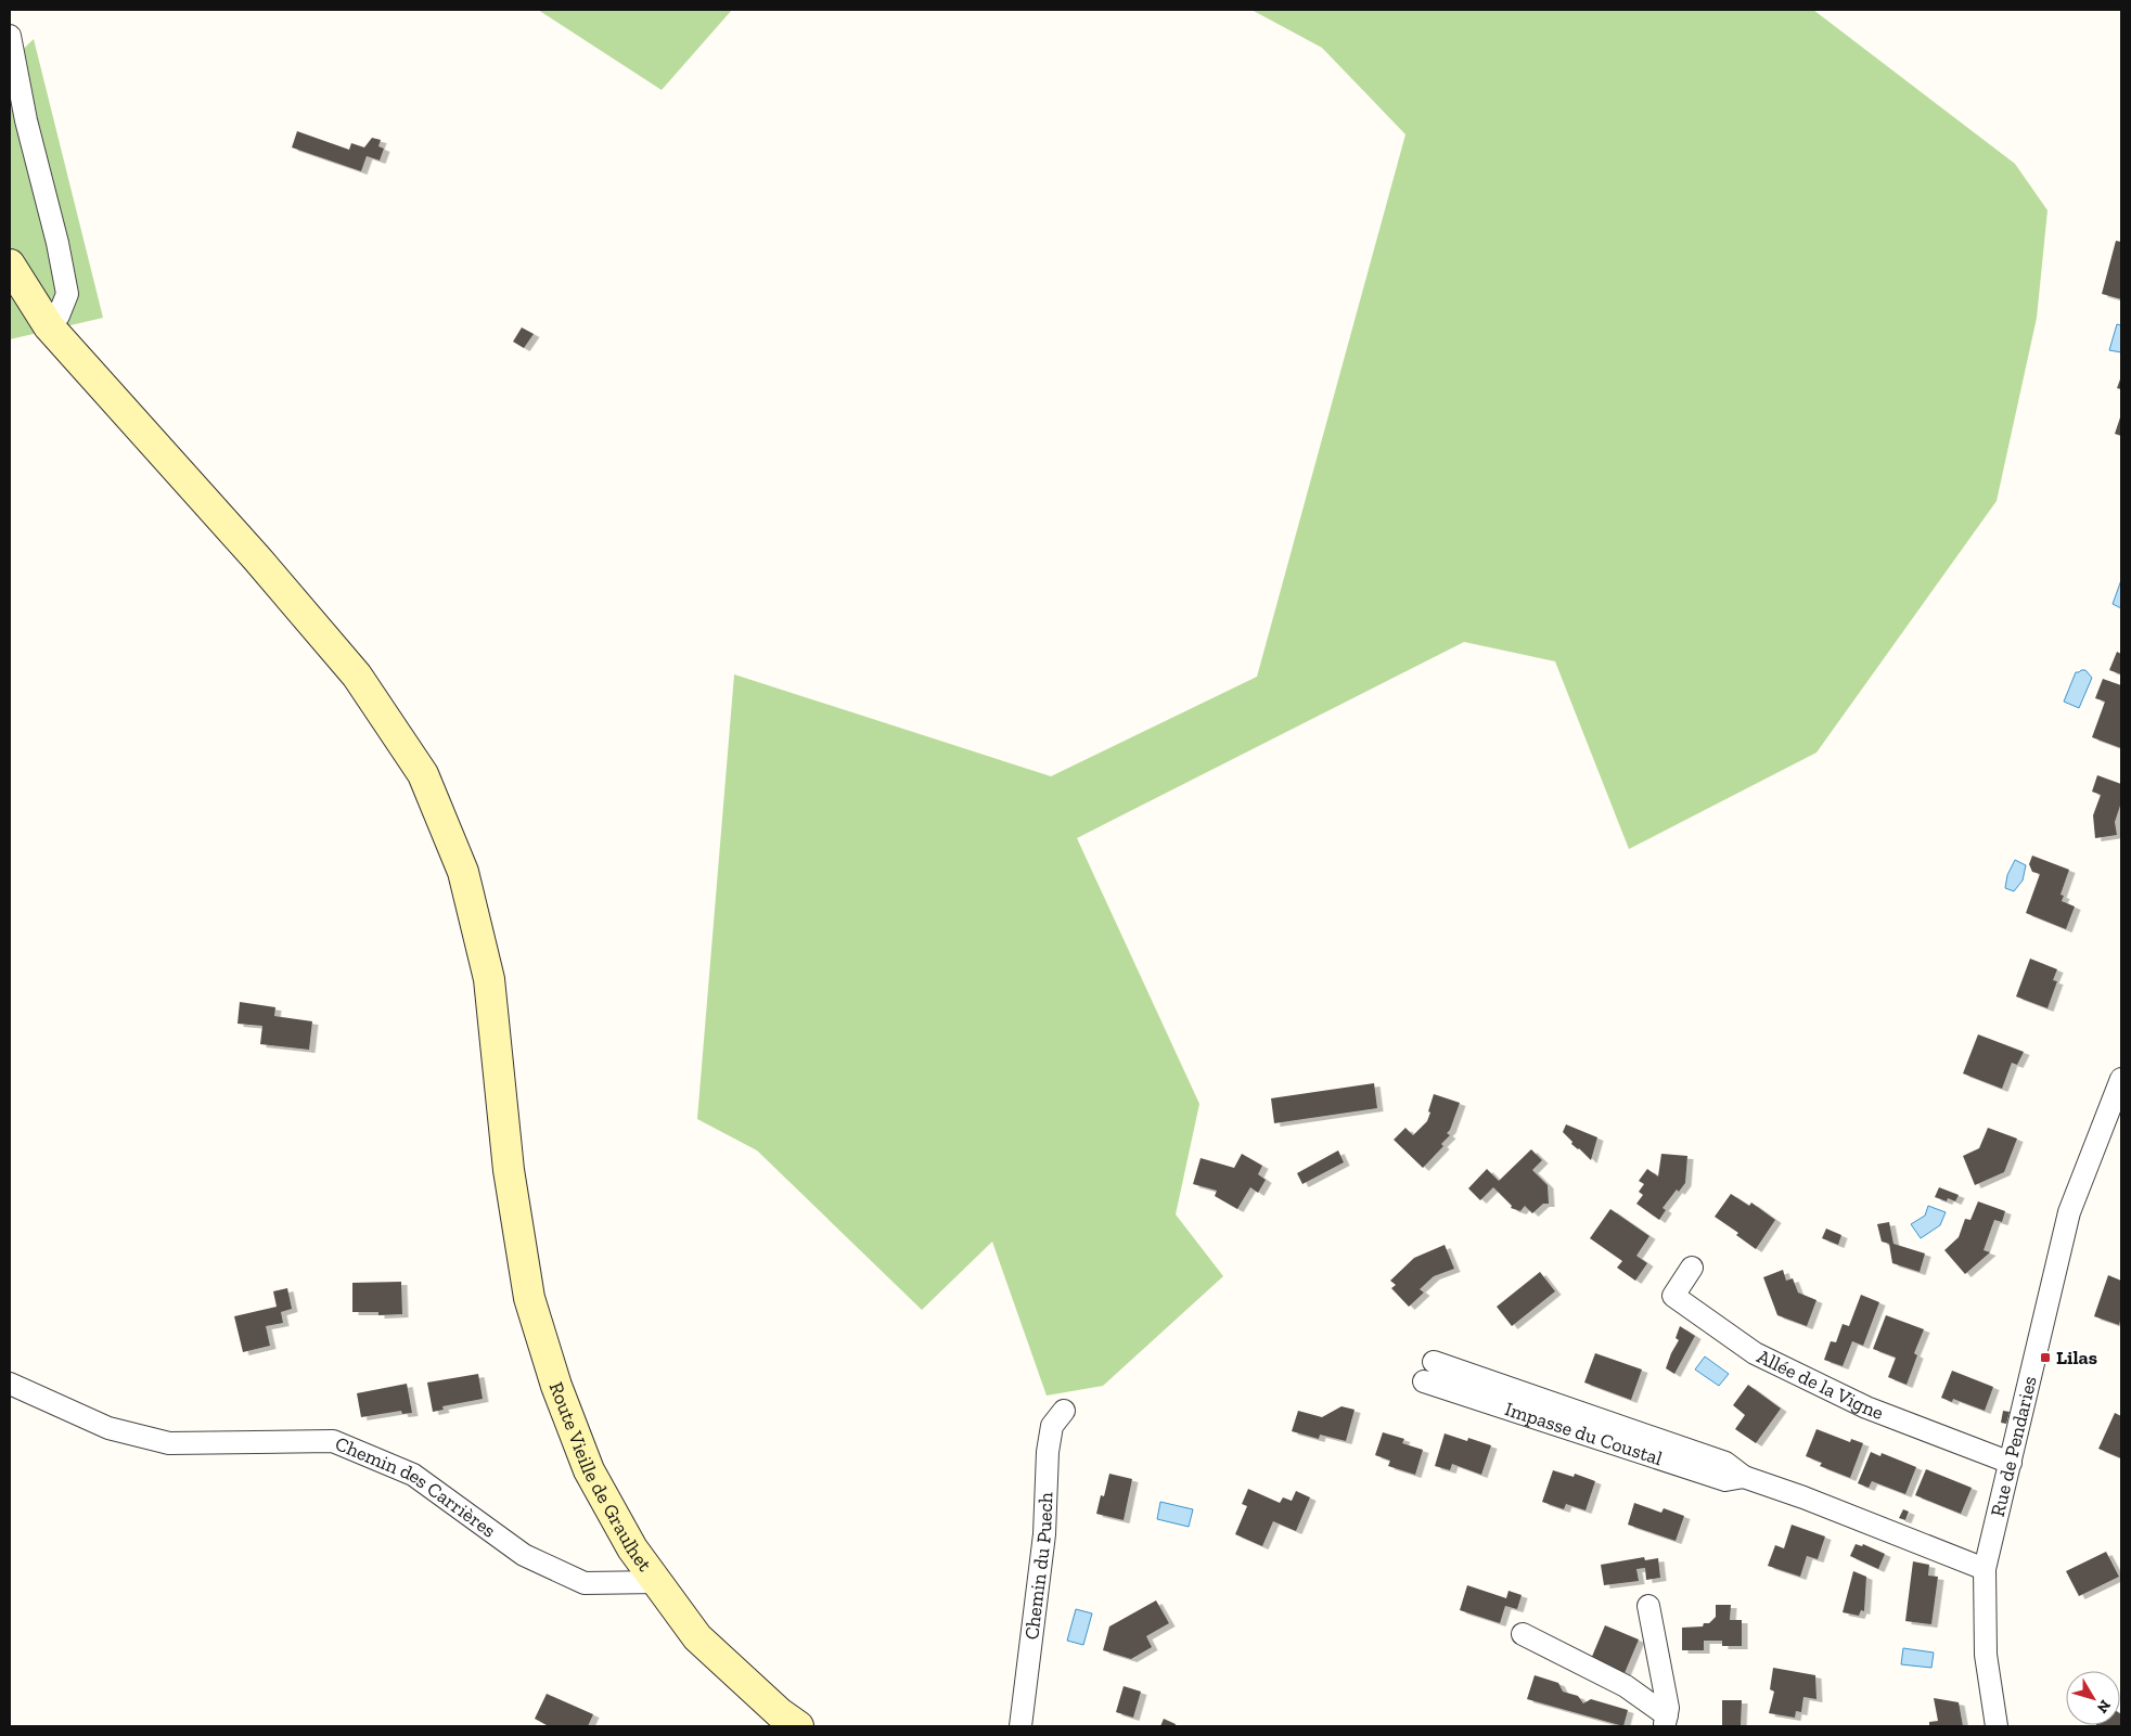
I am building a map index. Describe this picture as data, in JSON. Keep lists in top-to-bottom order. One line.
{"streets":{"main road":["Route Vieille de Graulhet"],"street":["Allée de la Vigne","Impasse du Coustal","Rue de Pendaries","Chemin des Carrières","Chemin du Puech"]},"crossings":[["Allée de la Vigne","Rue de Pendaries"],["Impasse du Coustal","Rue de Pendaries"],["Route Vieille de Graulhet","Chemin des Carrières"]],"places":{"transit":["Lilas"]},"north":"bottom right"}
